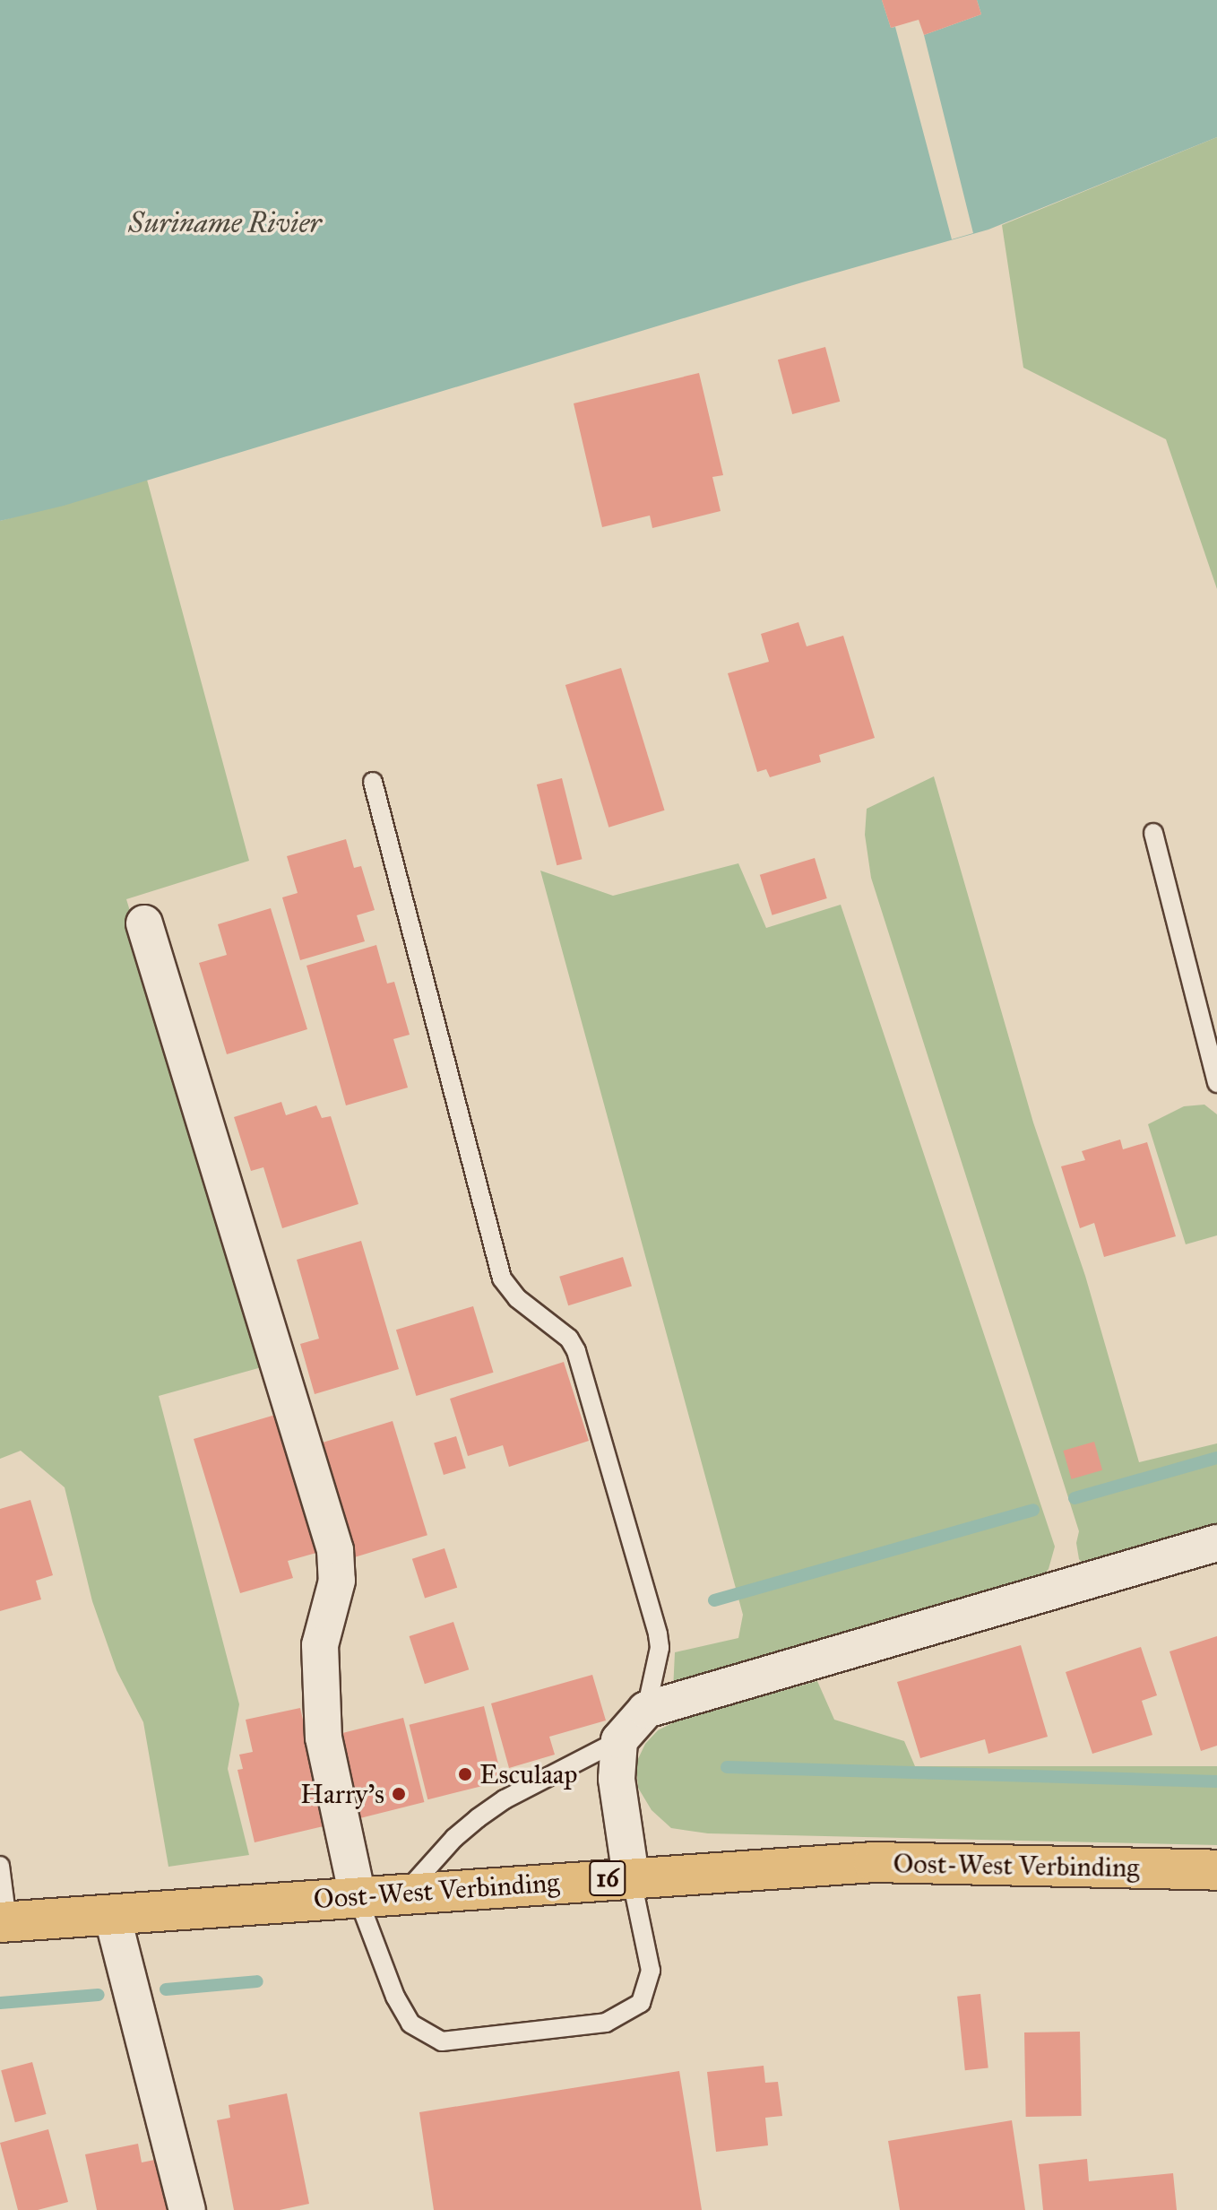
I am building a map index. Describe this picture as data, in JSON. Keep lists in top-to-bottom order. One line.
{"streets":{"main road":["Oost-West Verbinding","16"]},"water":["Suriname Rivier"],"places":["Esculaap","Harry's"]}
